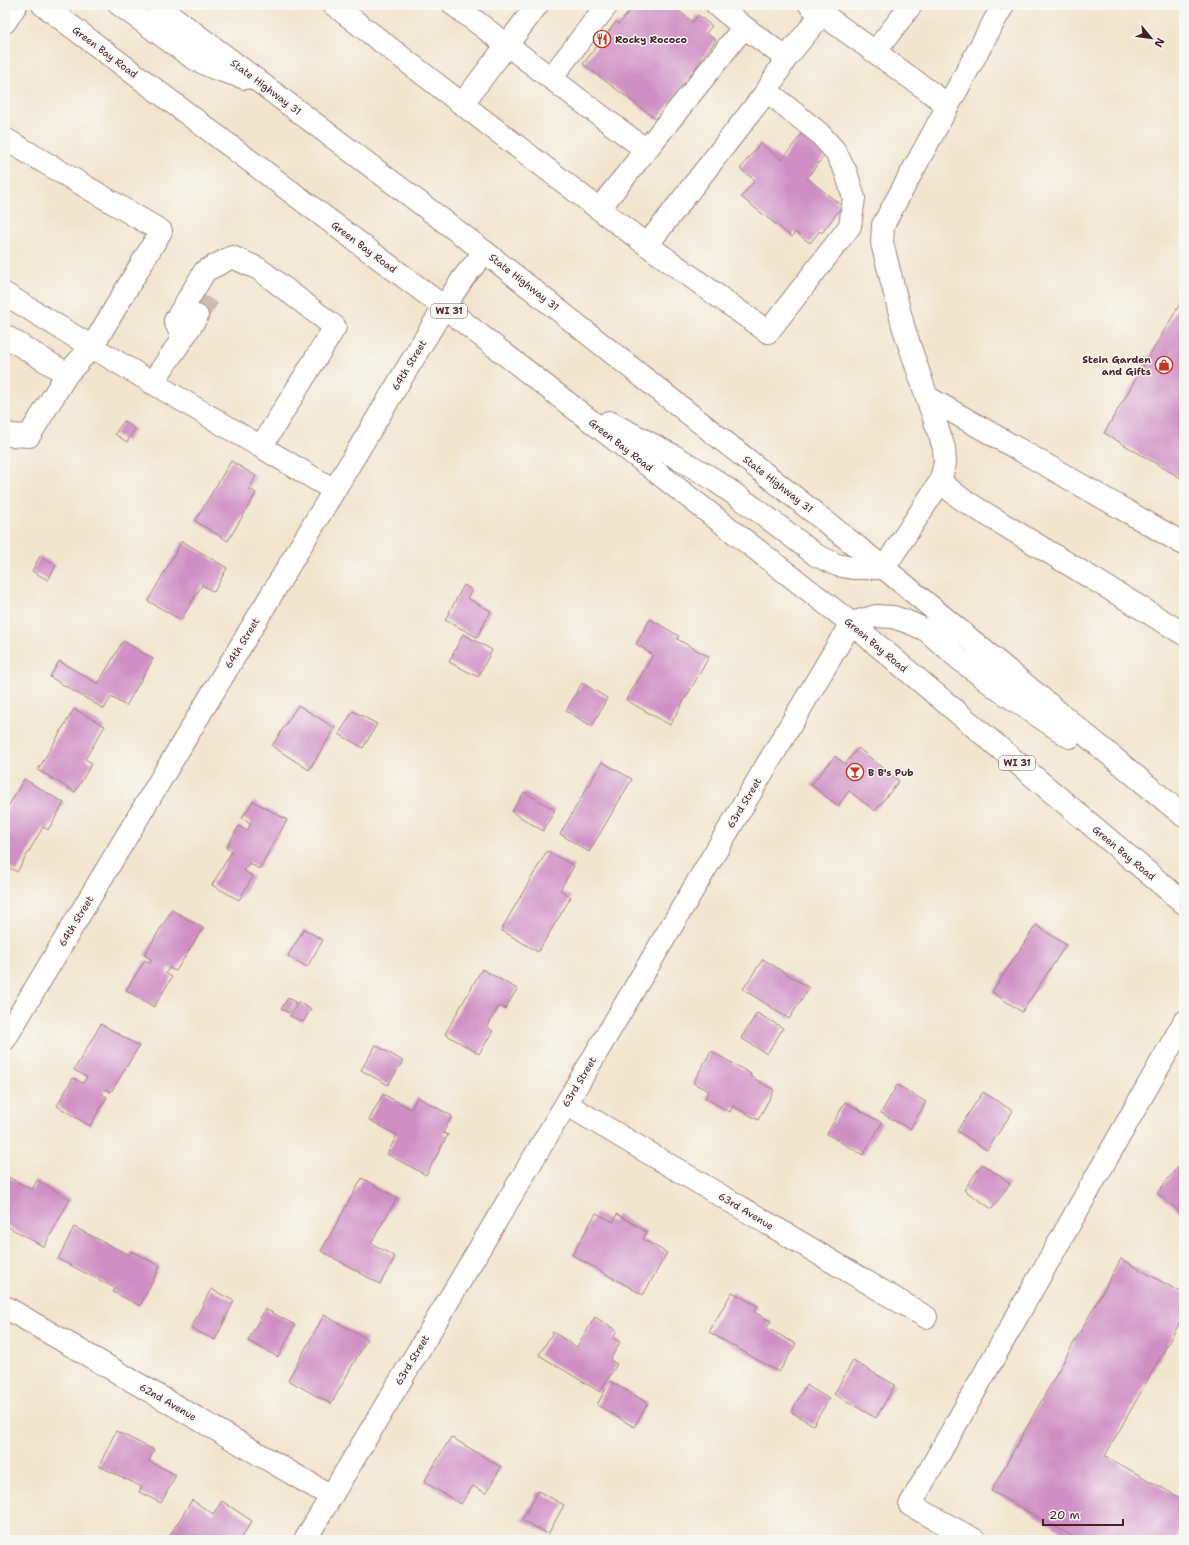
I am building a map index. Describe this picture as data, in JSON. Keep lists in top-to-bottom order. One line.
{"streets":{"main road":["Green Bay Road","State Highway 31","WI 31","64th Street","63rd Street","63rd Avenue","62nd Avenue"]},"crossings":[["Green Bay Road","64th Street"],["Green Bay Road","63rd Street"],["State Highway 31","64th Street"],["63rd Street","63rd Avenue"],["63rd Street","62nd Avenue"]],"places":{"restaurant":["Rocky Rococo"],"shop":["Stein Garden and Gifts"],"bar":["B B's Pub"]},"scale_bar":"20 m","north":"bottom right"}
